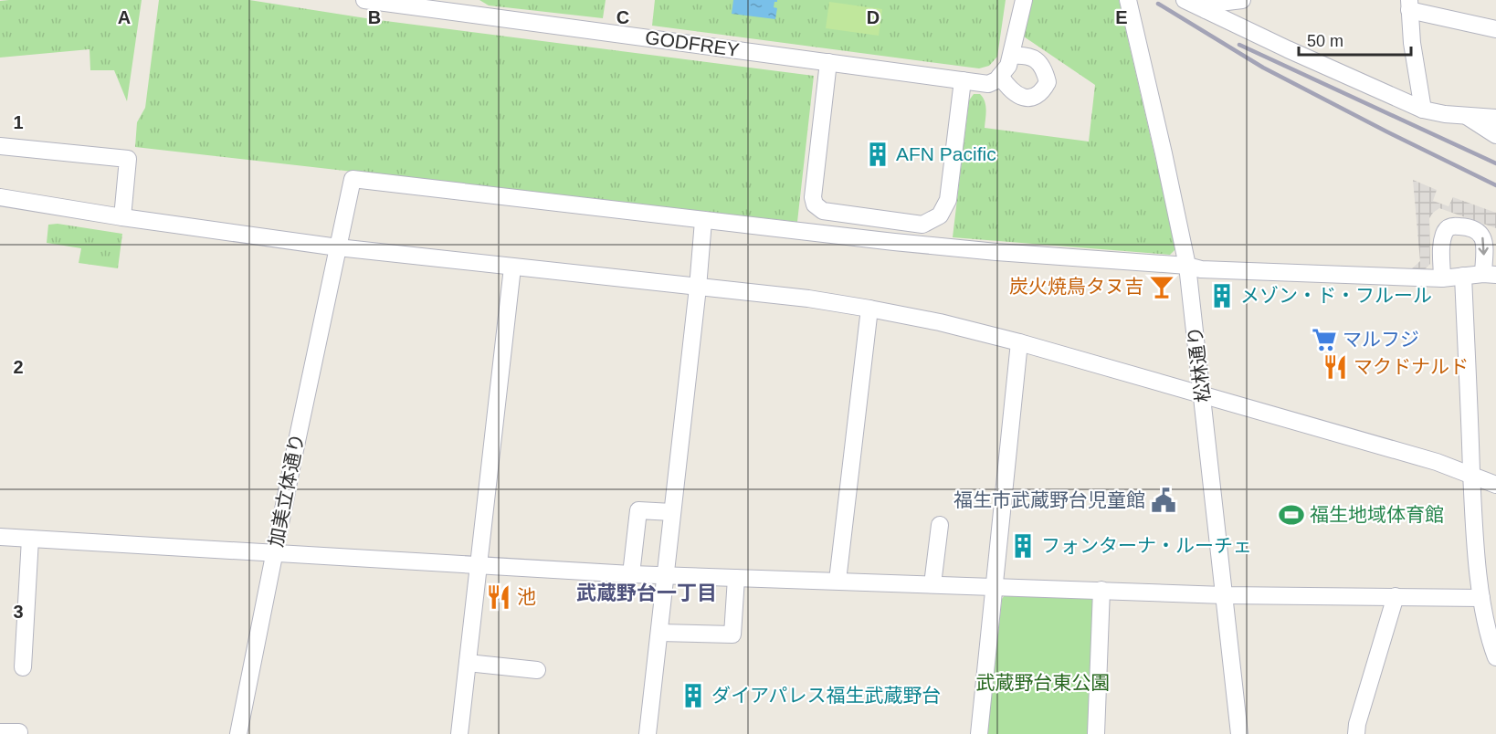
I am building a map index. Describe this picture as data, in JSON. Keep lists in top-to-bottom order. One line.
{"streets":{"street":["GODFREY","松林通り","加美立体通り"]},"districts":["武蔵野台一丁目"],"parks":["武蔵野台東公園"],"places":{"building":["AFN Pacific","メゾン・ド・フルール","フォンターナ・ルーチェ","ダイアパレス福生武蔵野台"],"bar":["炭火焼鳥タヌ吉"],"supermarket":["マルフジ"],"restaurant":["マクドナルド","池"],"public building":["福生市武蔵野台児童館"],"sports":["福生地域体育館"]},"scale_bar":"50 m","grid":{"columns":["A","B","C","D","E"],"rows":["1","2","3"]}}
